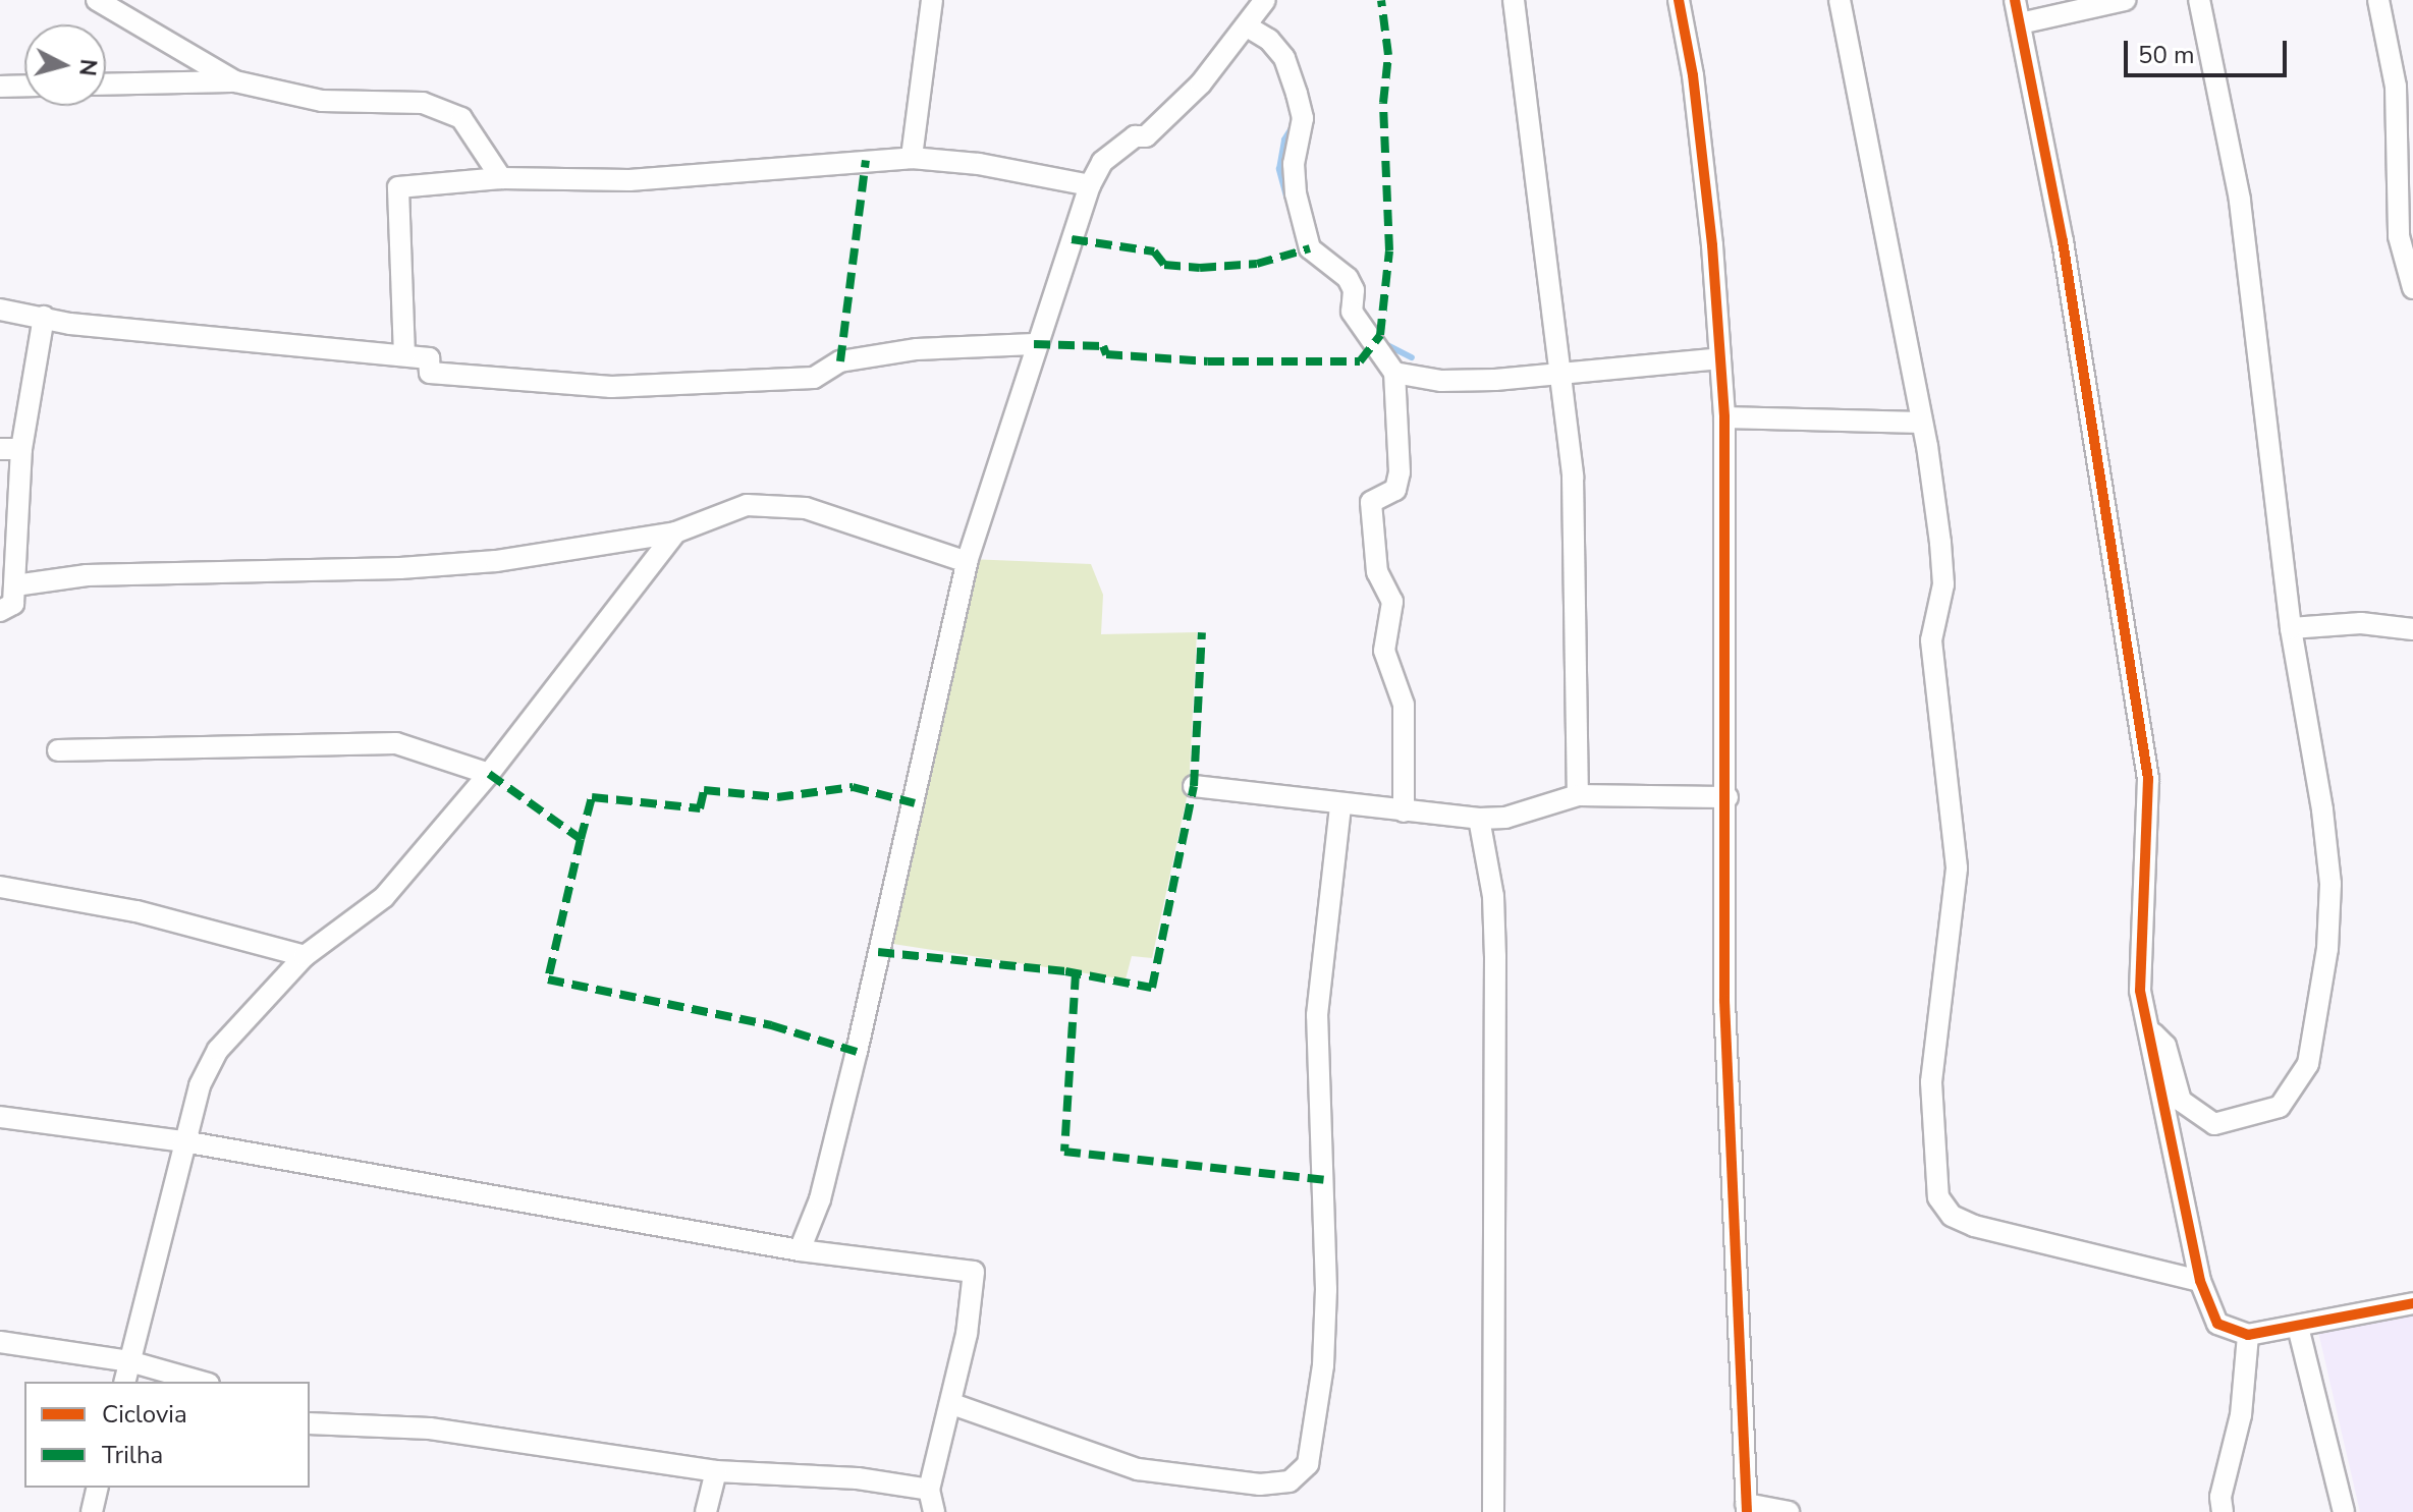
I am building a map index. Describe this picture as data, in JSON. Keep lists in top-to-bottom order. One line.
{"legend":["Ciclovia","Trilha"],"scale_bar":"50 m","north":"right"}
